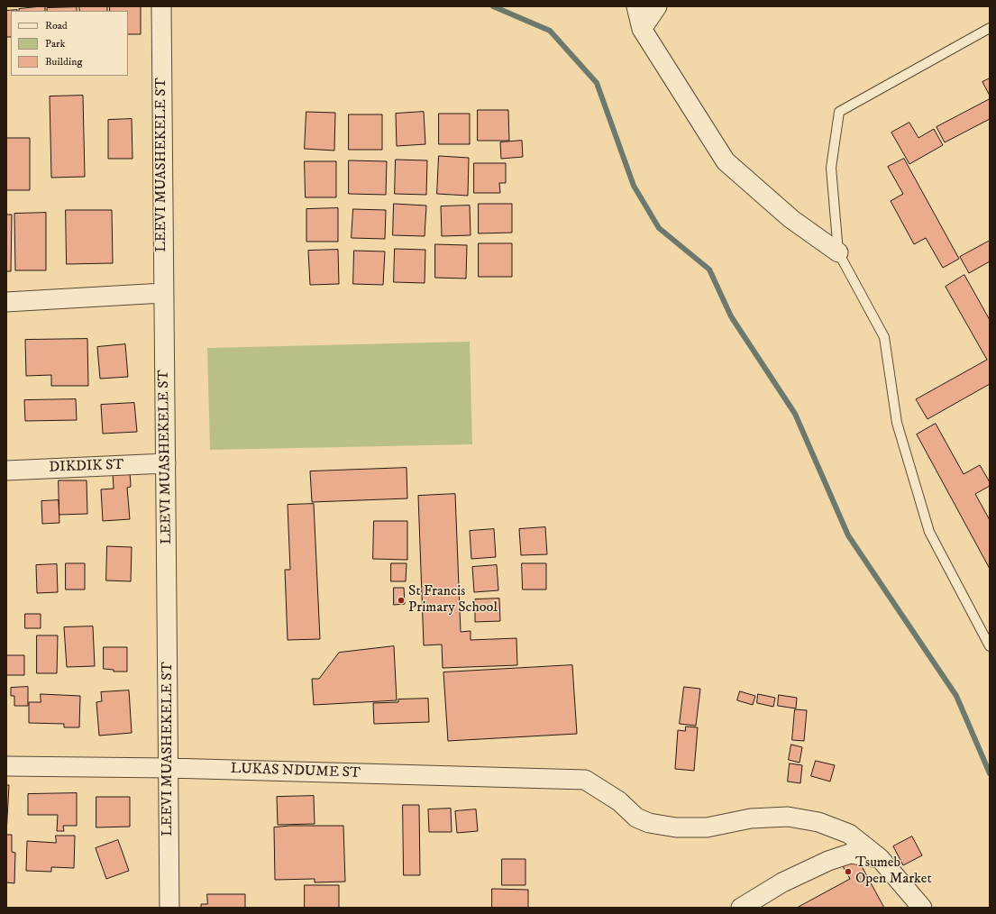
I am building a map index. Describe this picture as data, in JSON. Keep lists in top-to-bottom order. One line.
{"streets":{"street":["LEEVI MUASHEKELE ST","DIKDIK ST","LUKAS NDUME ST"]},"crossings":[["LEEVI MUASHEKELE ST","DIKDIK ST"],["LEEVI MUASHEKELE ST","LUKAS NDUME ST"]],"places":["St Francis Primary School","Tsumeb Open Market"],"legend":["Road","Park","Building"]}
